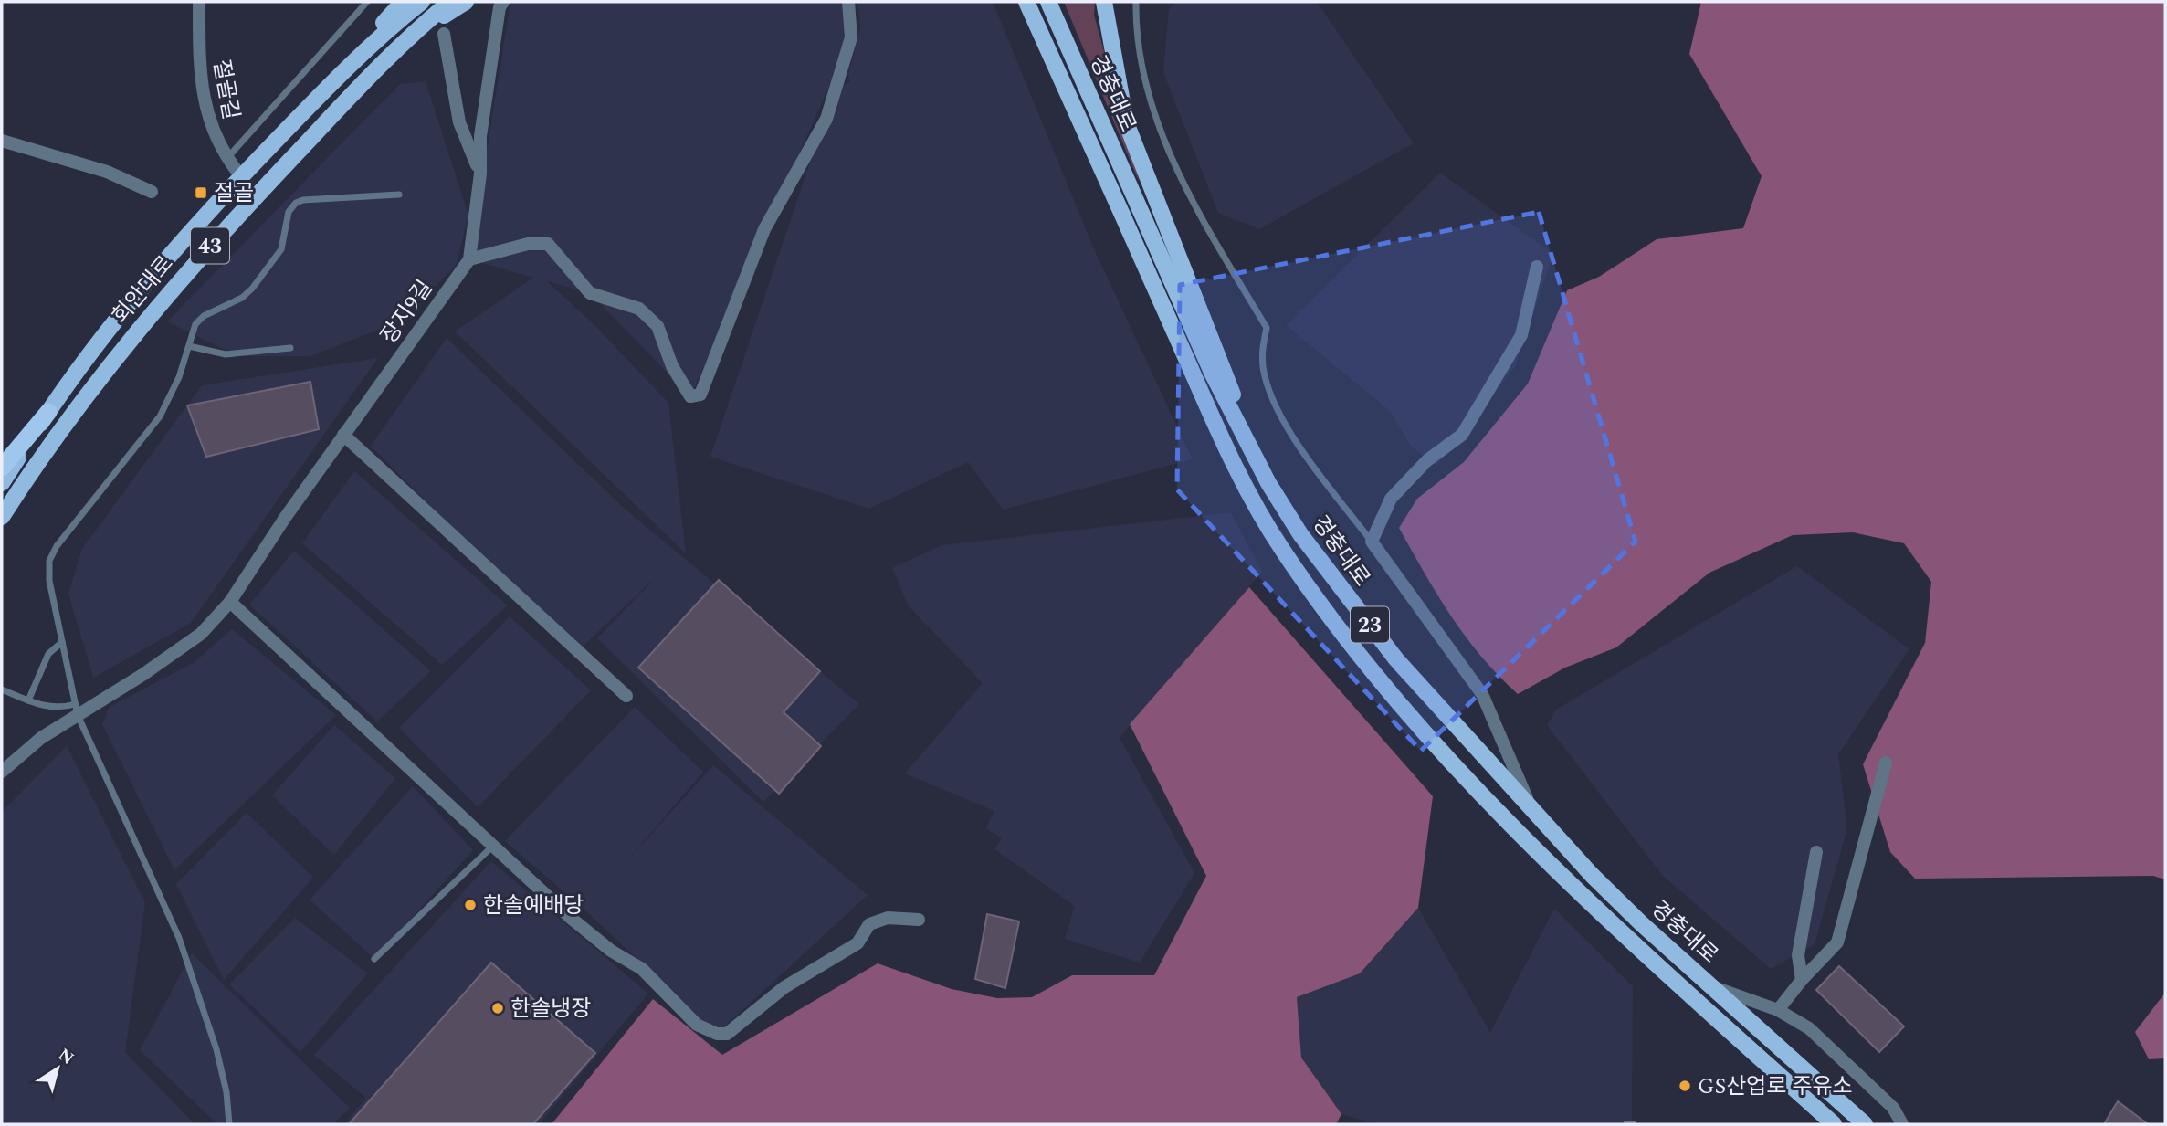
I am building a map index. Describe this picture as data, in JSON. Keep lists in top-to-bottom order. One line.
{"streets":{"main road":["경충대로","43","회안대로","23"],"street":["절골길","장지9길"]},"crossings":[["절골길","회안대로"]],"places":{"transit":["절골"],"other":["한솔예배당","한솔냉장","GS산업로 주유소"]},"north":"top right"}
